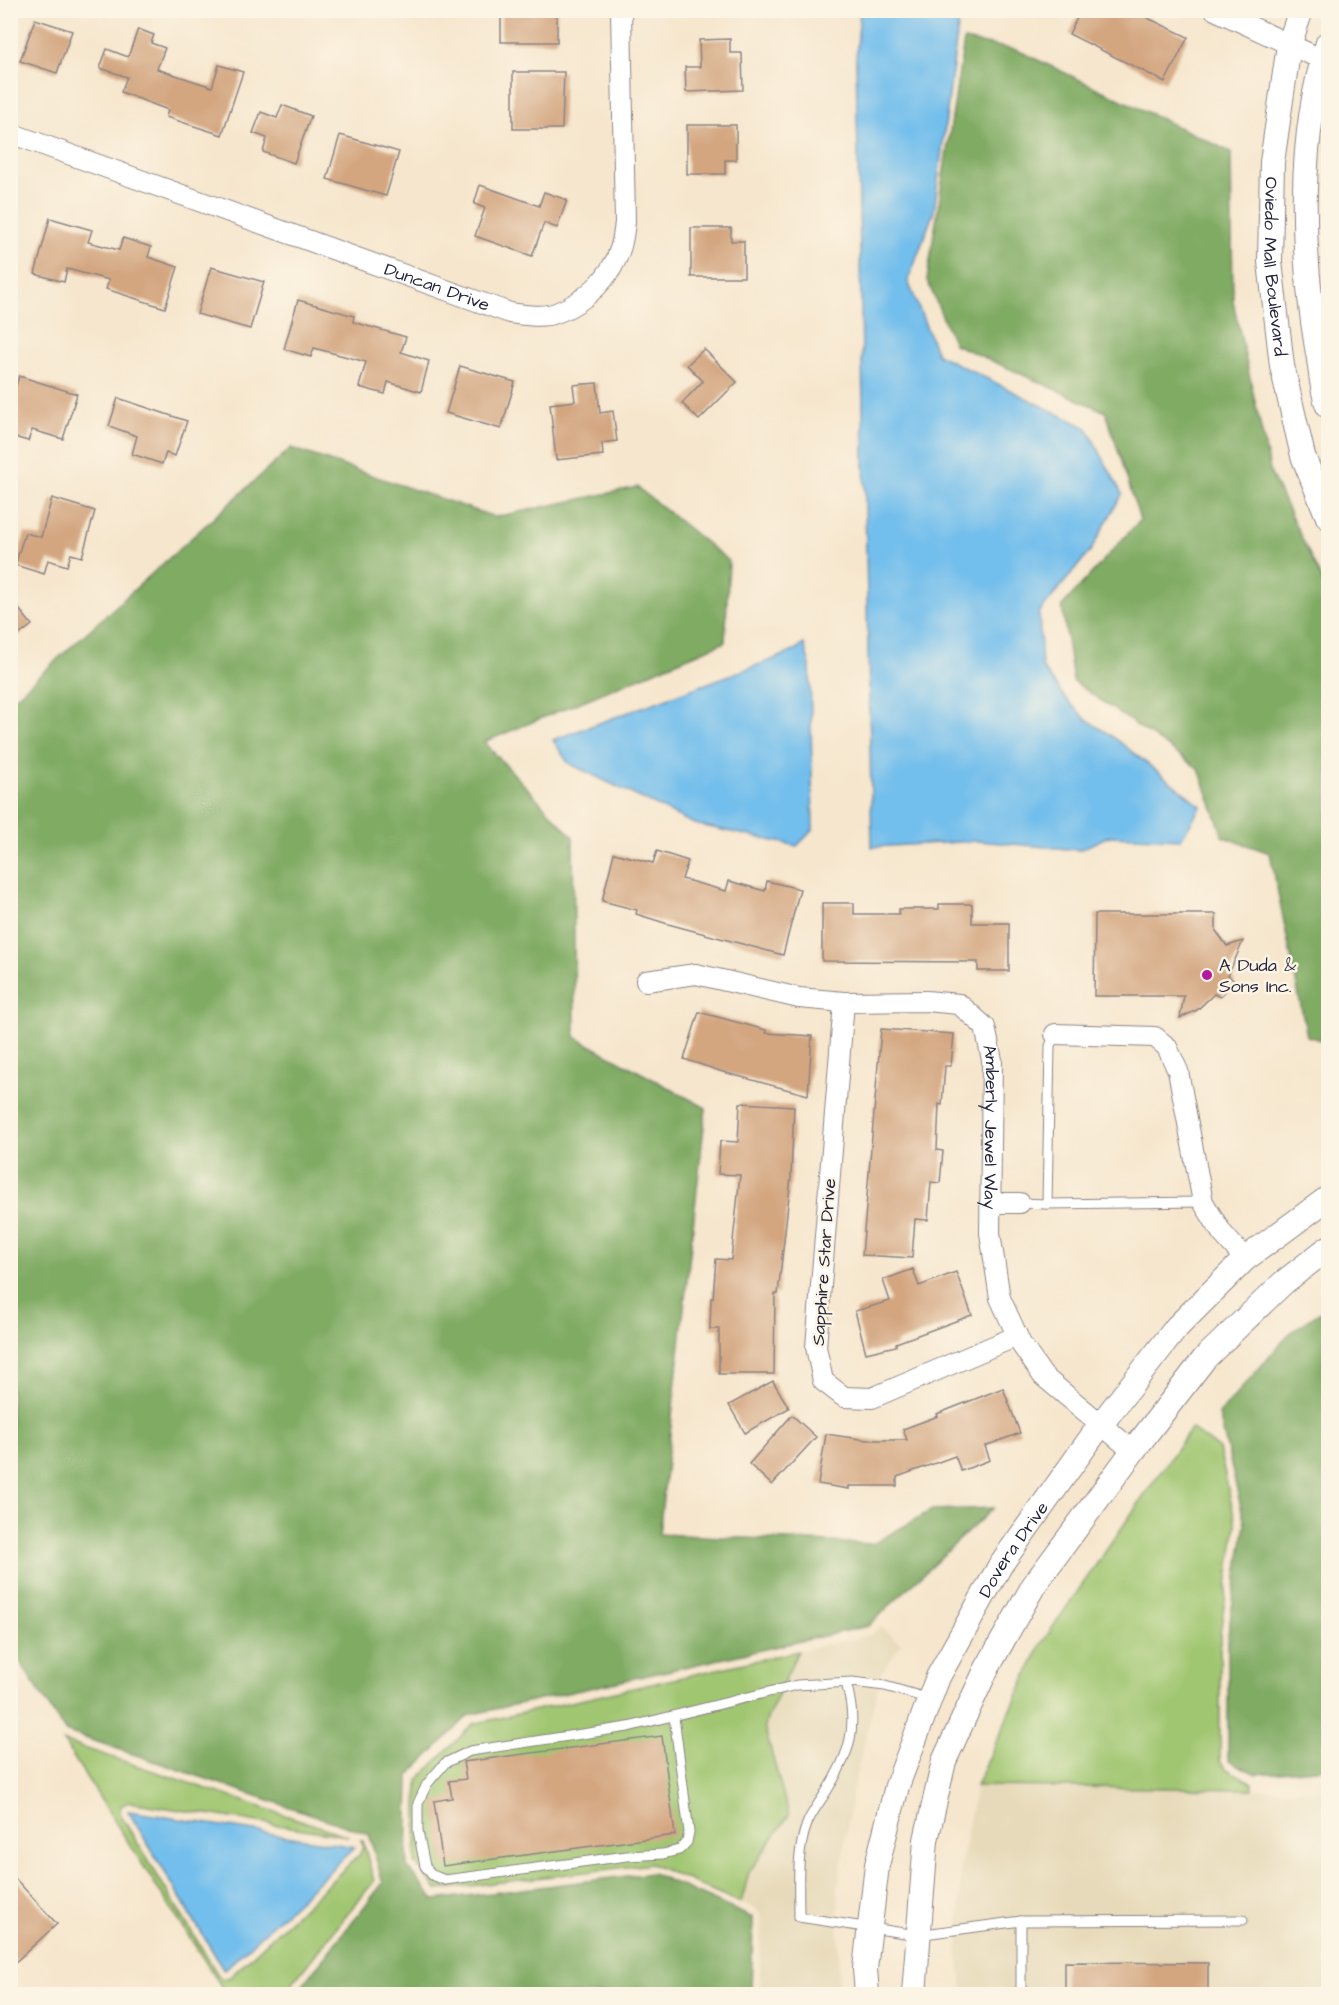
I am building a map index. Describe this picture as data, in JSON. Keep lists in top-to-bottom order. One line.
{"streets":{"street":["Oviedo Mall Boulevard","Duncan Drive","Amberly Jewel Way","Sapphire Star Drive","Dovera Drive"]},"crossings":[["Amberly Jewel Way","Sapphire Star Drive"],["Amberly Jewel Way","Dovera Drive"]],"places":["A Duda & Sons Inc."]}
